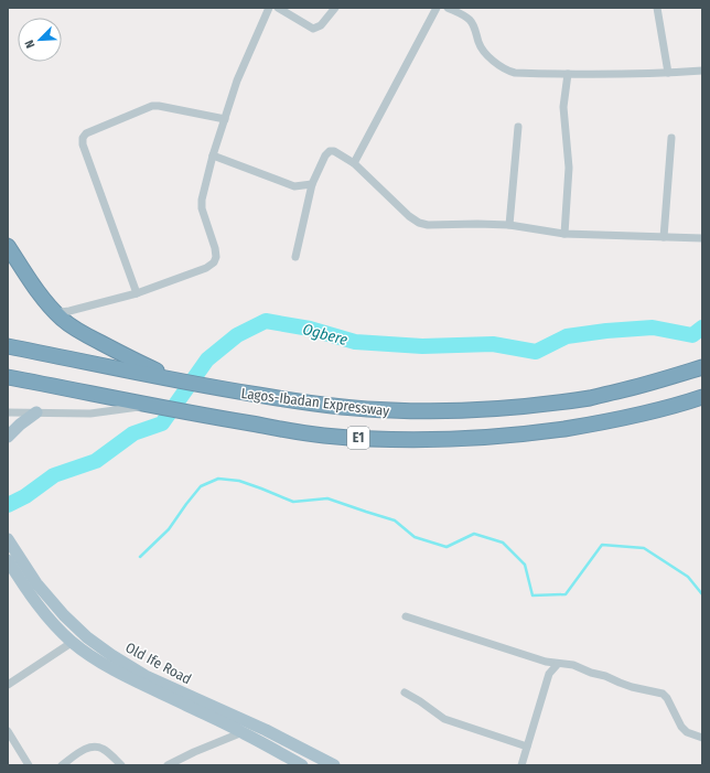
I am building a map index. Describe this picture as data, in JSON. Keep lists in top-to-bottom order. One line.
{"streets":{"highway":["Lagos-Ibadan Expressway","E1"],"main road":["Old Ife Road"]},"water":["Ogbere"],"north":"bottom left"}
